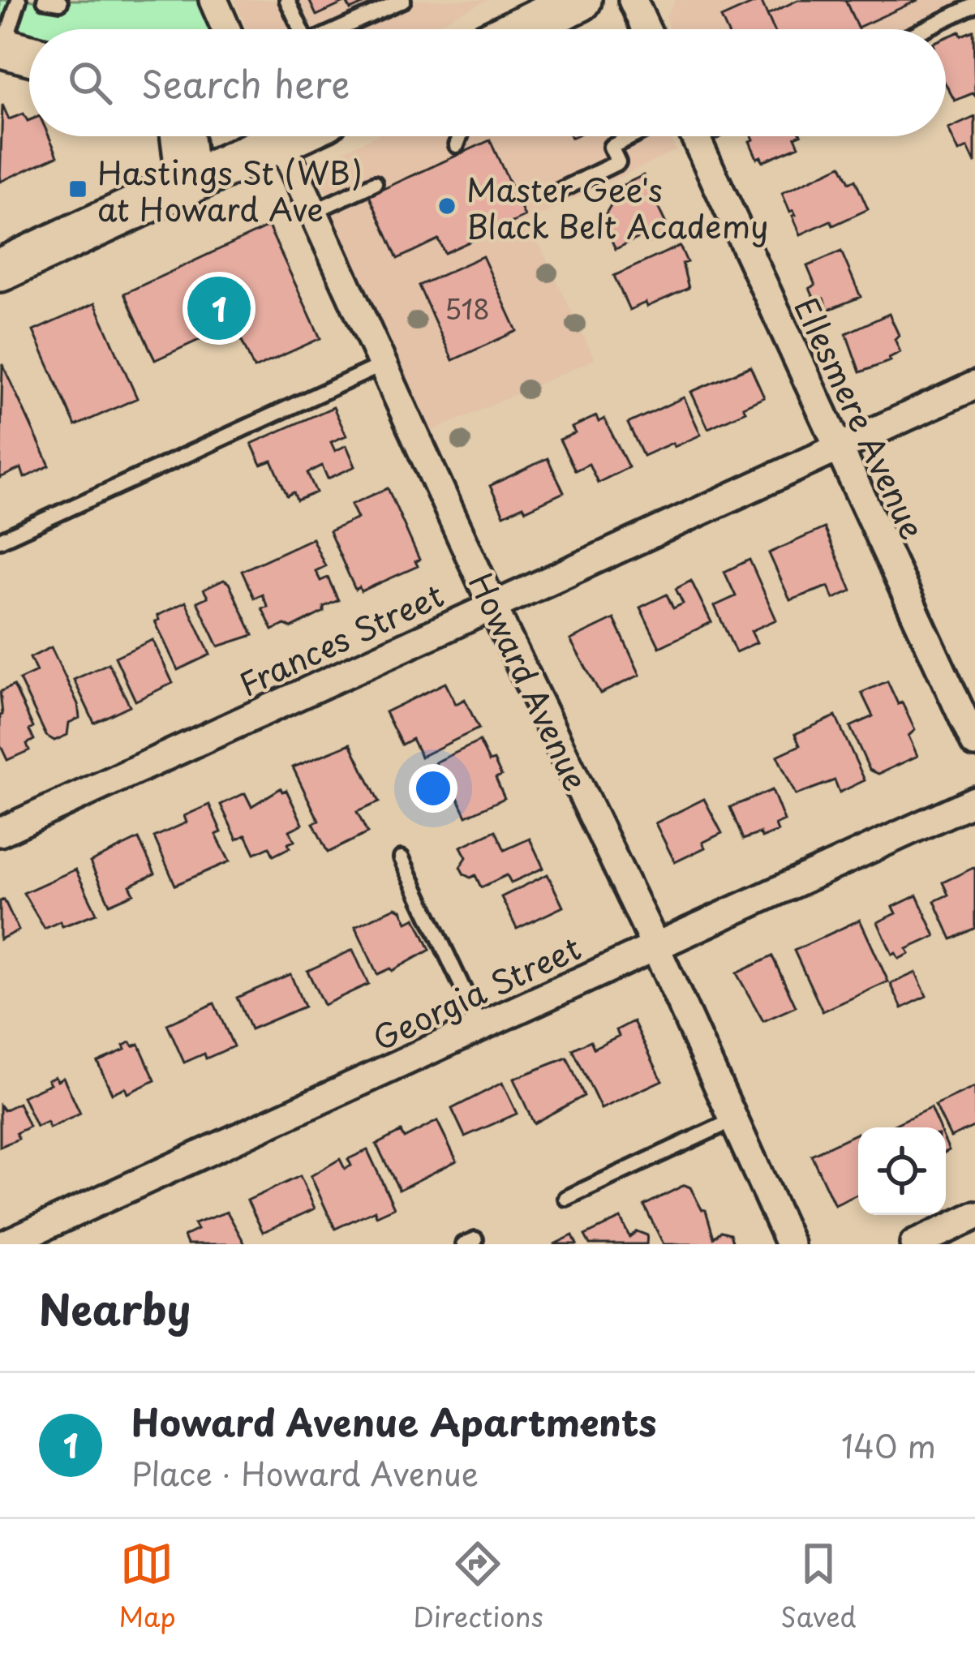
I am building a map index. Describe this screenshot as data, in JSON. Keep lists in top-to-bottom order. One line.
{"streets":{"street":["Ellesmere Avenue","Frances Street","Howard Avenue","Georgia Street"]},"crossings":[["Ellesmere Avenue","Frances Street"],["Frances Street","Howard Avenue"],["Howard Avenue","Georgia Street"]],"places":{"transit":["Hastings St (WB) at Howard Ave"],"other":["Master Gee's Black Belt Academy"]},"house_numbers":["518"],"page":{"search":"Search here","pins":"1","heading":"Nearby","list":[{"mark":"1","name":"Howard Avenue Apartments","note":"Place · Howard Avenue","value":"140 m"}],"nav":["Map","Directions","Saved"]}}
